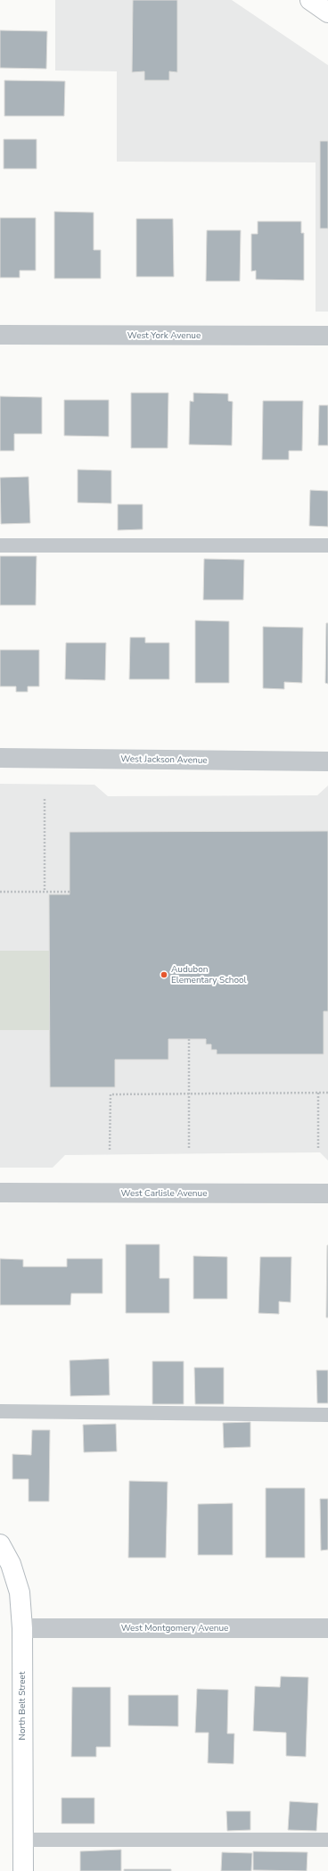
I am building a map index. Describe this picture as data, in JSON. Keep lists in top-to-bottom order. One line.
{"streets":{"street":["West York Avenue","West Jackson Avenue","West Carlisle Avenue","West Montgomery Avenue","North Belt Street"]},"crossings":[["West Montgomery Avenue","North Belt Street"]],"places":["Audubon Elementary School"]}
